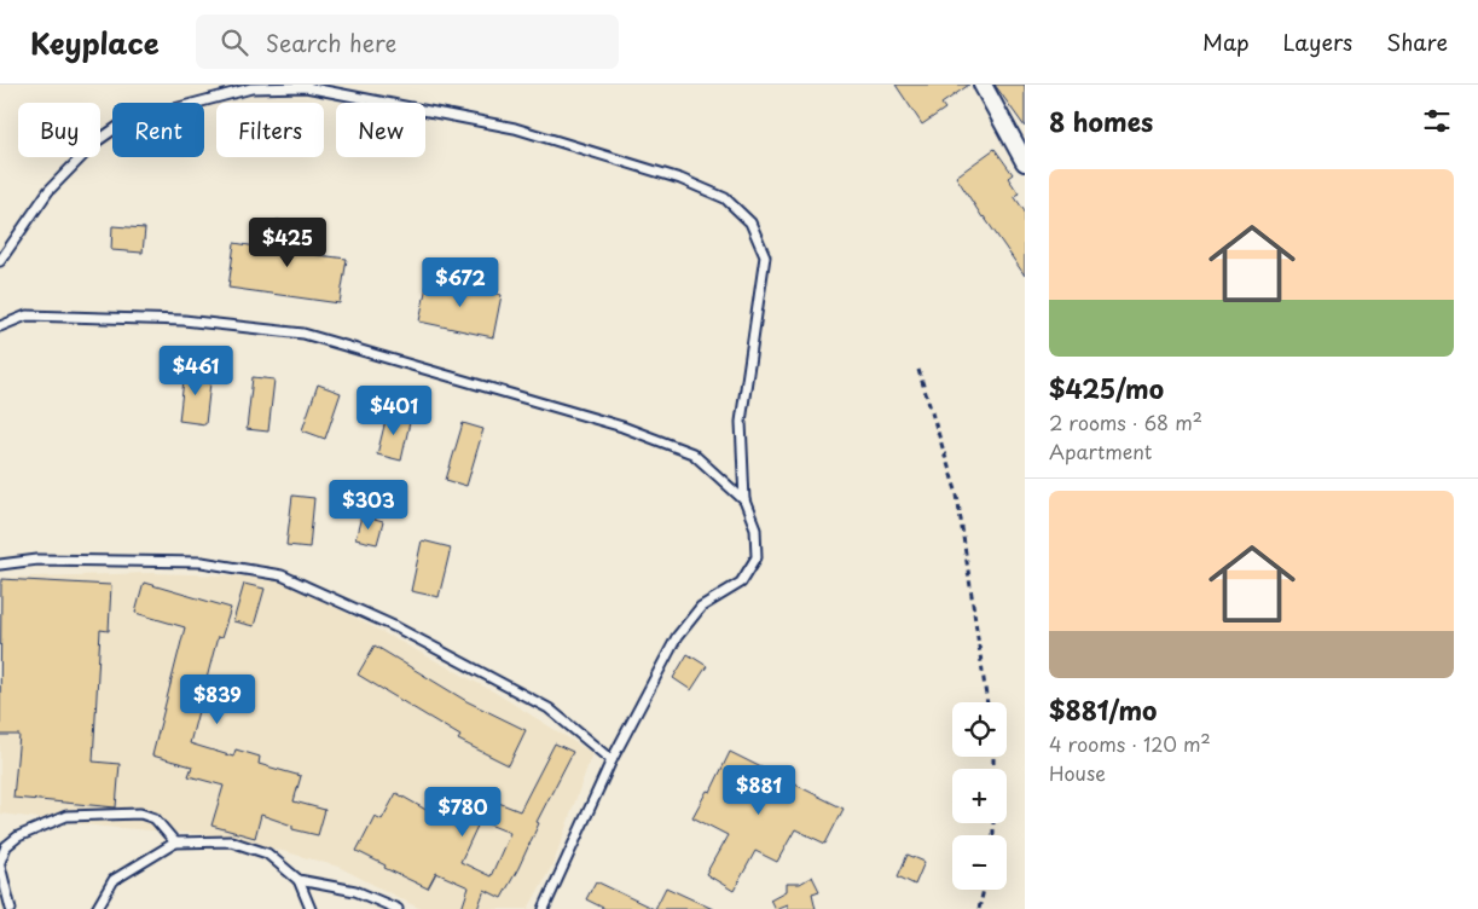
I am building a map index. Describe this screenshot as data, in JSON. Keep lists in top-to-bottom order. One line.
{"page":{"header":"Keyplace","search":"Search here","nav":["Map","Layers","Share"],"heading":"8 homes","chip":["Buy","Rent","Filters","New"],"list":[{"name":"$425/mo","note":"2 rooms · 68 m² · Apartment"},{"name":"$881/mo","note":"4 rooms · 120 m² · House"}],"price":["$425","$672","$461","$401","$303","$839","$881","$780"],"map_buttons":["+","−"]}}
